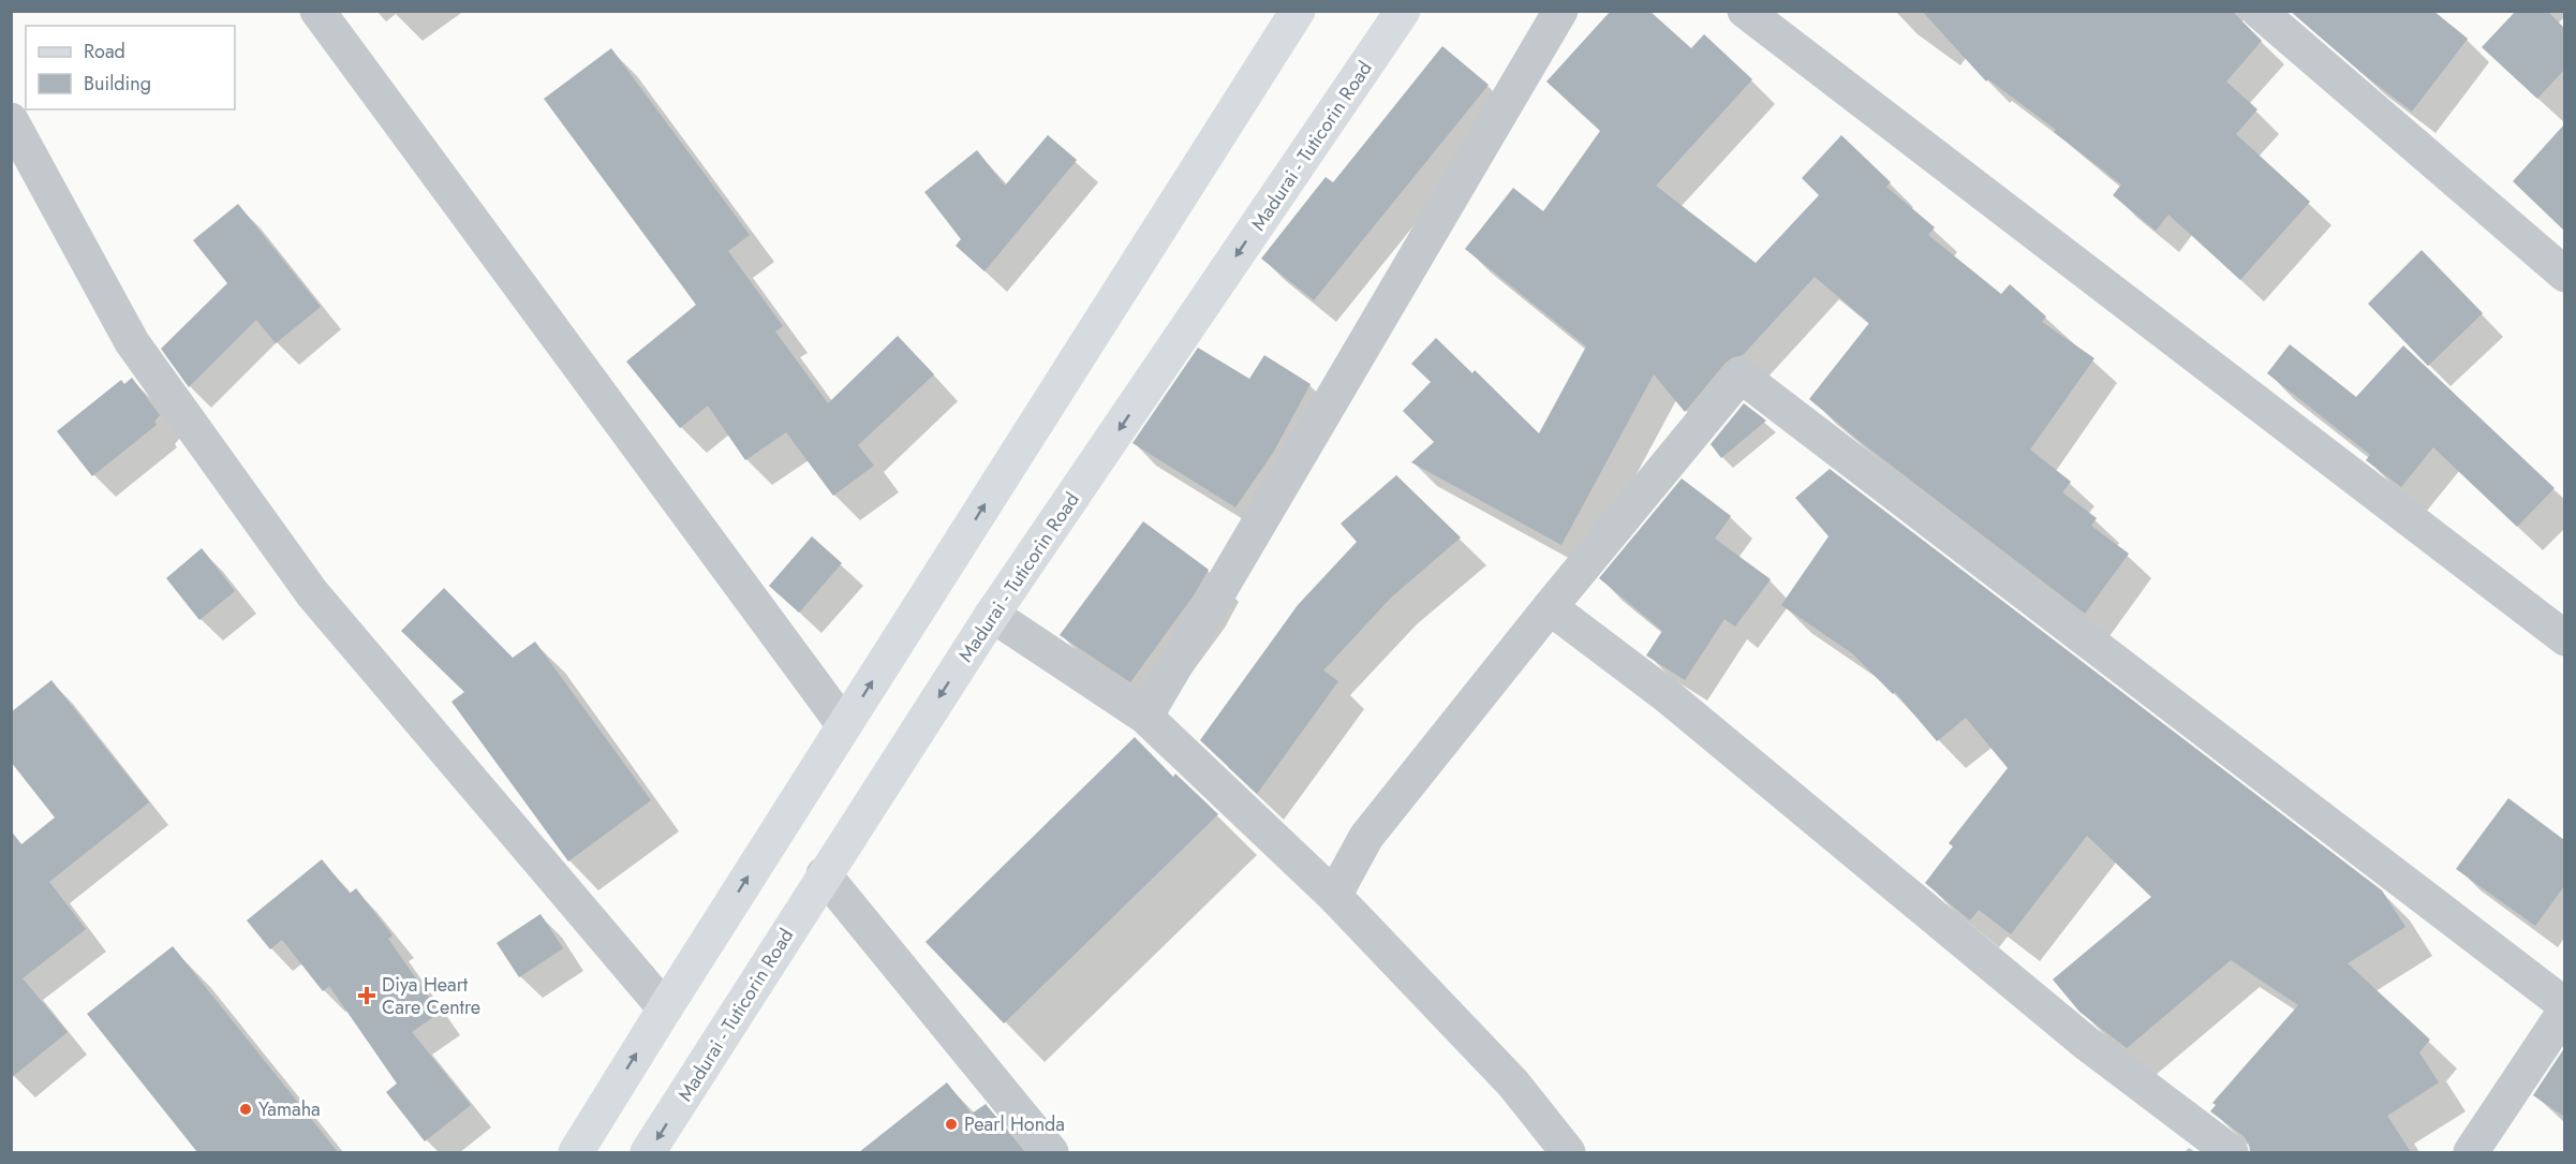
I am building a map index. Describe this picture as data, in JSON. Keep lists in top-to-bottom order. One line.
{"streets":{"main road":["Madurai - Tuticorin Road"]},"places":{"health":["Diya Heart Care Centre"],"other":["Yamaha","Pearl Honda"]},"legend":["Road","Building"]}
